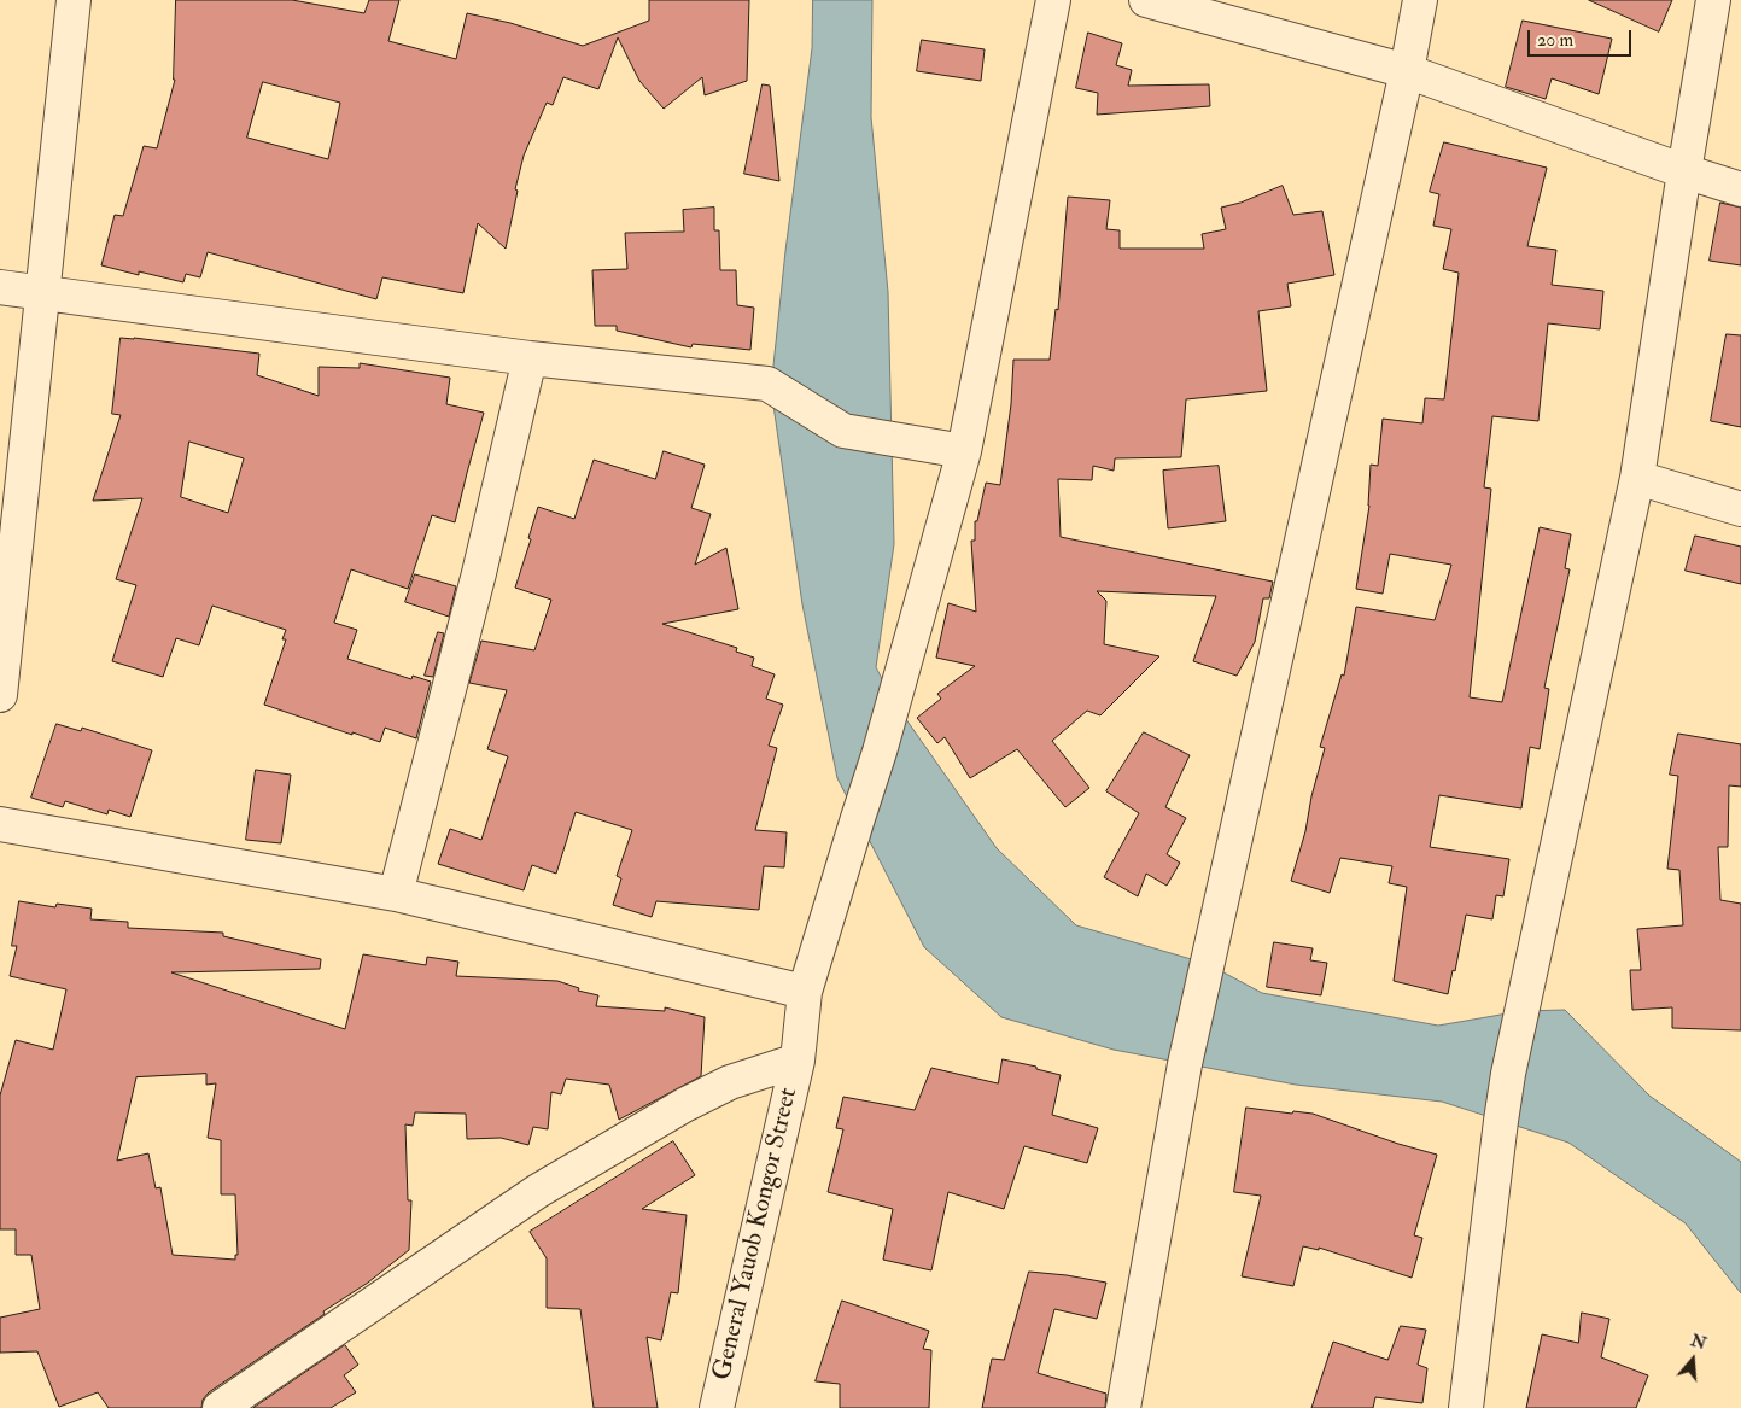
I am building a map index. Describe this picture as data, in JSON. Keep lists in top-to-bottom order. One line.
{"streets":{"street":["General Yauob Kongor Street"]},"scale_bar":"20 m","north":"top"}
